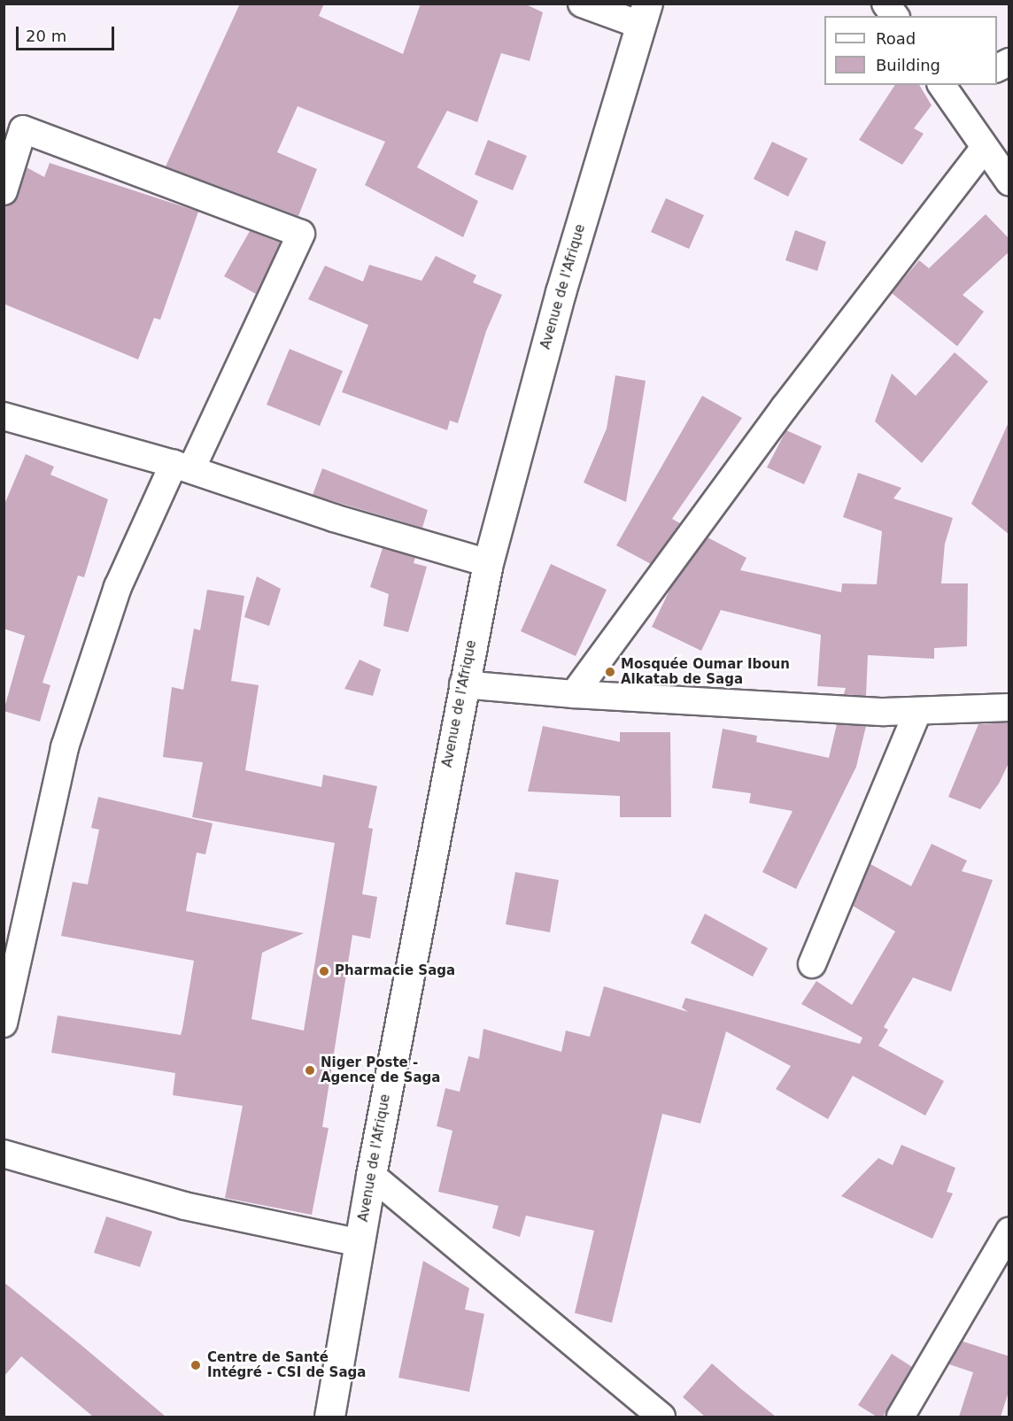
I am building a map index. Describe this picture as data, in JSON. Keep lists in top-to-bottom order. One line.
{"streets":{"main road":["Avenue de l'Afrique"]},"places":["Mosquée Oumar Iboun Alkatab de Saga","Pharmacie Saga","Niger Poste - Agence de Saga","Centre de Santé Intégré - CSI de Saga"],"legend":["Road","Building"],"scale_bar":"20 m"}
